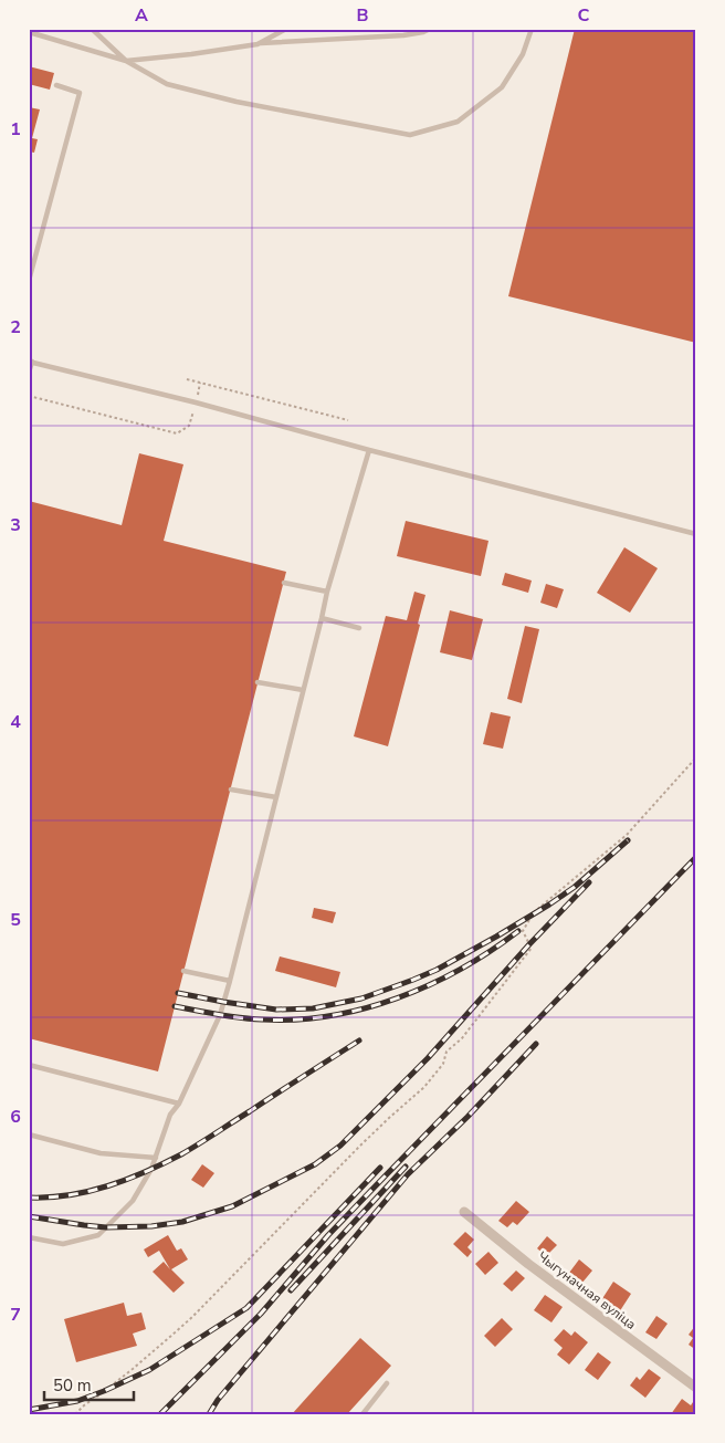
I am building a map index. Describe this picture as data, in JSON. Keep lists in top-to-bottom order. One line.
{"streets":{"street":["Чыгуначная вуліца"]},"scale_bar":"50 m","grid":{"columns":["A","B","C"],"rows":["1","2","3","4","5","6","7"]}}
